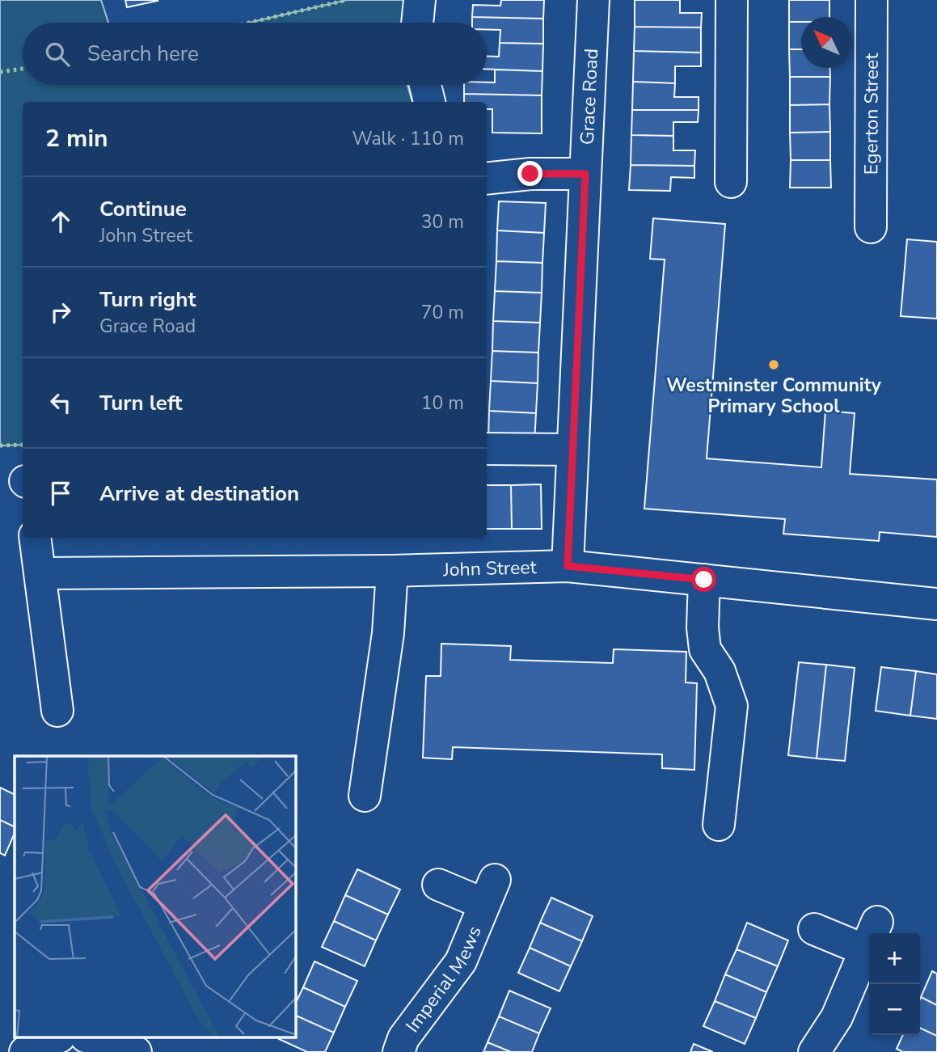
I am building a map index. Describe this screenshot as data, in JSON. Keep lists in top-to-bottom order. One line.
{"streets":{"street":["Grace Road","Egerton Street","John Street","Imperial Mews"]},"crossings":[["Grace Road","John Street"]],"places":["Westminster Community Primary School"],"north":"top left","page":{"search":"Search here","heading":["2 min","Walk · 110 m"],"list":[["Continue","John Street","30 m"],["Turn right","Grace Road","70 m"],["Turn left","10 m"],"Arrive at destination"],"map_buttons":["+","−"]}}
